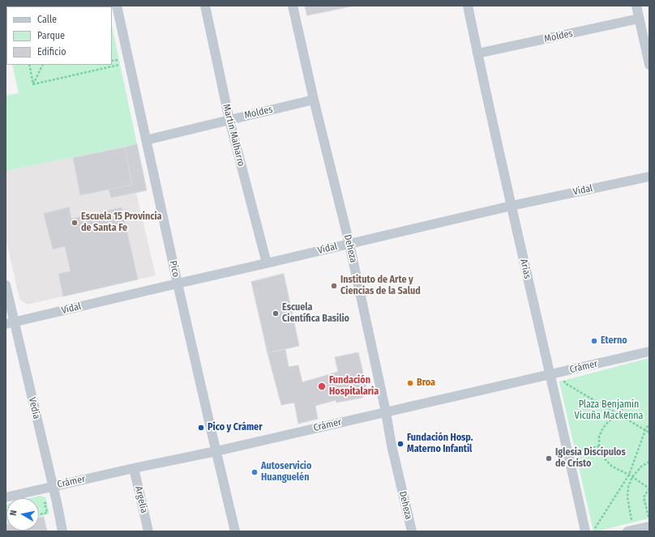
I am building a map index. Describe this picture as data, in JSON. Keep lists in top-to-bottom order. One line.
{"streets":{"street":["Moldes","Martín Malharro","Vidal","Deheza","Pico","Arias","Crámer","Vedia","Argelia"]},"crossings":[["Moldes","Martín Malharro"],["Moldes","Deheza"],["Moldes","Pico"],["Moldes","Arias"],["Martín Malharro","Vidal"],["Vidal","Deheza"],["Vidal","Pico"],["Vidal","Arias"],["Vidal","Vedia"],["Deheza","Crámer"],["Pico","Crámer"],["Arias","Crámer"],["Crámer","Vedia"],["Crámer","Argelia"]],"parks":["Plaza Benjamín Vicuña Mackenna"],"places":["Escuela 15 Provincia de Santa Fe","Instituto de Arte y Ciencias de la Salud","Escuela Científica Basilio","Eterno","Broa","Fundación Hospitalaria","Pico y Crámer","Fundación Hosp. Materno Infantil","Iglesia Discípulos de Cristo","Autoservicio Huanguelén"],"legend":["Calle","Parque","Edificio"],"north":"left"}
